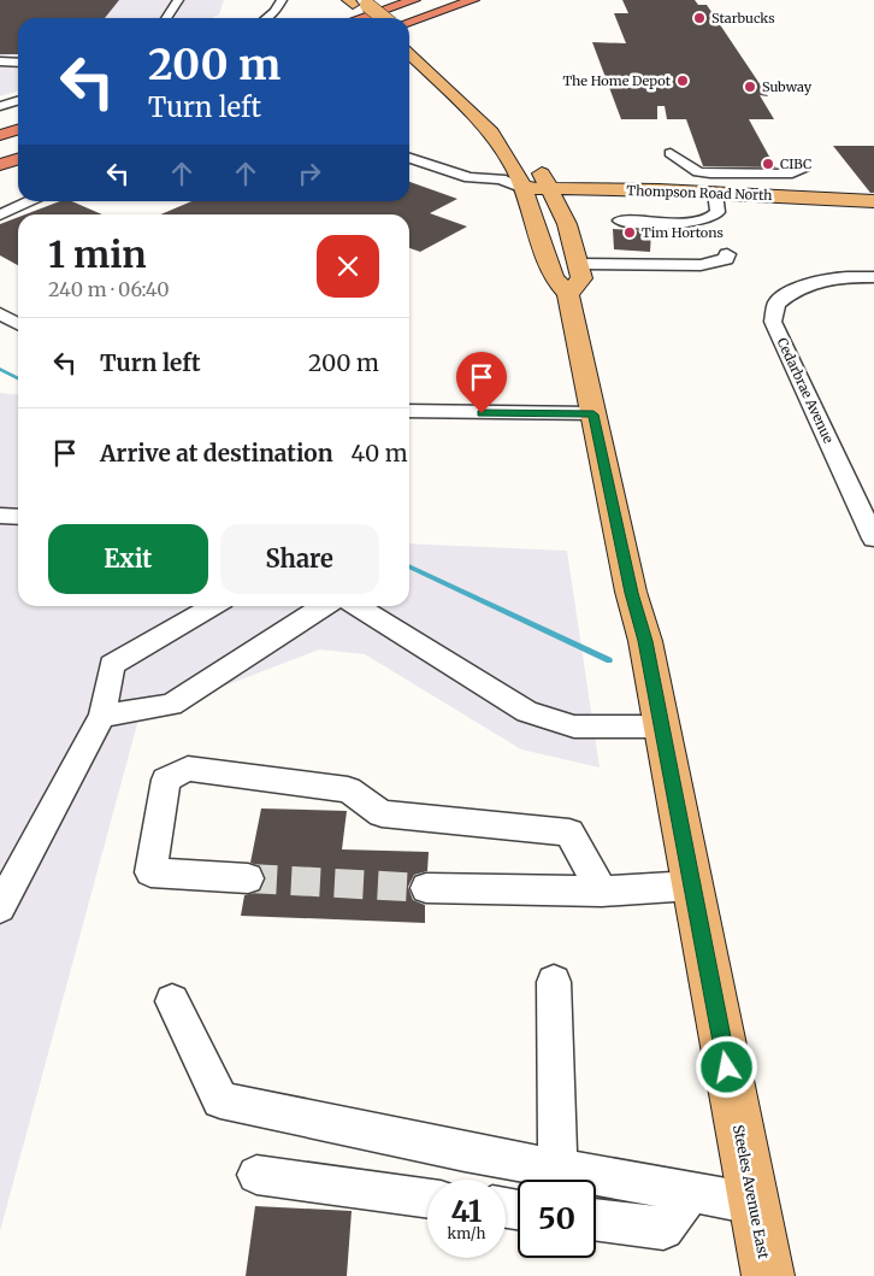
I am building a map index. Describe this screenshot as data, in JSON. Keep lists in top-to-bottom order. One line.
{"streets":{"main road":["Thompson Road North","Steeles Avenue East"],"street":["Cedarbrae Avenue"]},"crossings":[["Thompson Road North","Steeles Avenue East"]],"places":["Starbucks","The Home Depot","Subway","CIBC","Tim Hortons"],"page":{"turn":["200 m","Turn left"],"heading":["1 min","240 m · 06:40"],"list":[{"name":"Turn left","value":"200 m"},{"name":"Arrive at destination","value":"40 m"}],"buttons":["Exit","Share"],"speed":"41 km/h","limit":"50"}}
